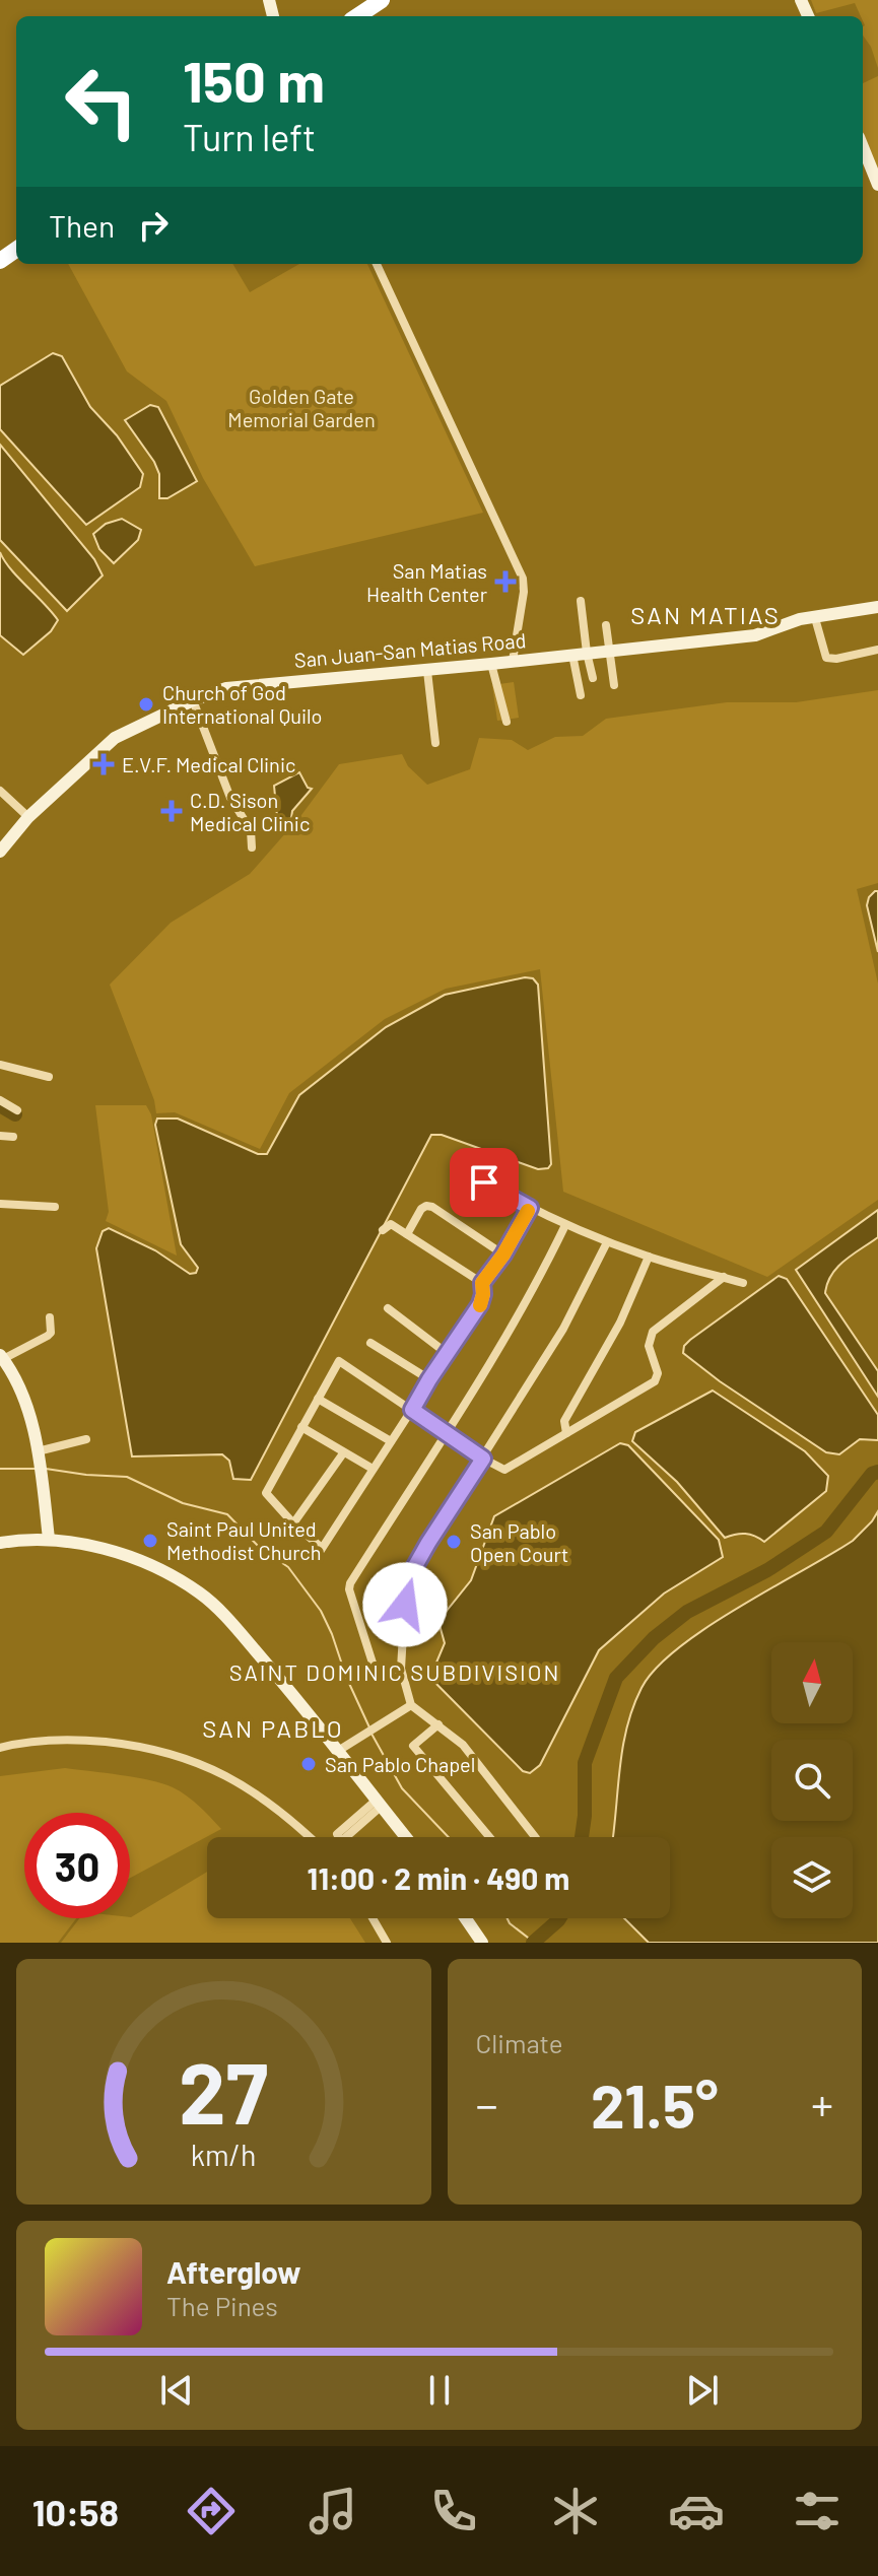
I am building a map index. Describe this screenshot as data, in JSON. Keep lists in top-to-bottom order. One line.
{"streets":{"street":["San Juan-San Matias Road"]},"districts":["SAN MATIAS","SAINT DOMINIC SUBDIVISION","SAN PABLO"],"parks":["Golden Gate Memorial Garden"],"places":{"health":["San Matias Health Center","E.V.F. Medical Clinic","C.D. Sison Medical Clinic"],"other":["Church of God International Quilo","Saint Paul United Methodist Church","San Pablo Open Court","San Pablo Chapel"]},"north":"top","page":{"turn":["150 m","Turn left"],"then":"Then","limit":"30","trip":"11:00 · 2 min · 490 m","tile":"Climate","heat":["−","21.5°","+"],"song":["Afterglow","The Pines"],"tabs":"10:58","gauge":["27","km/h"]}}
